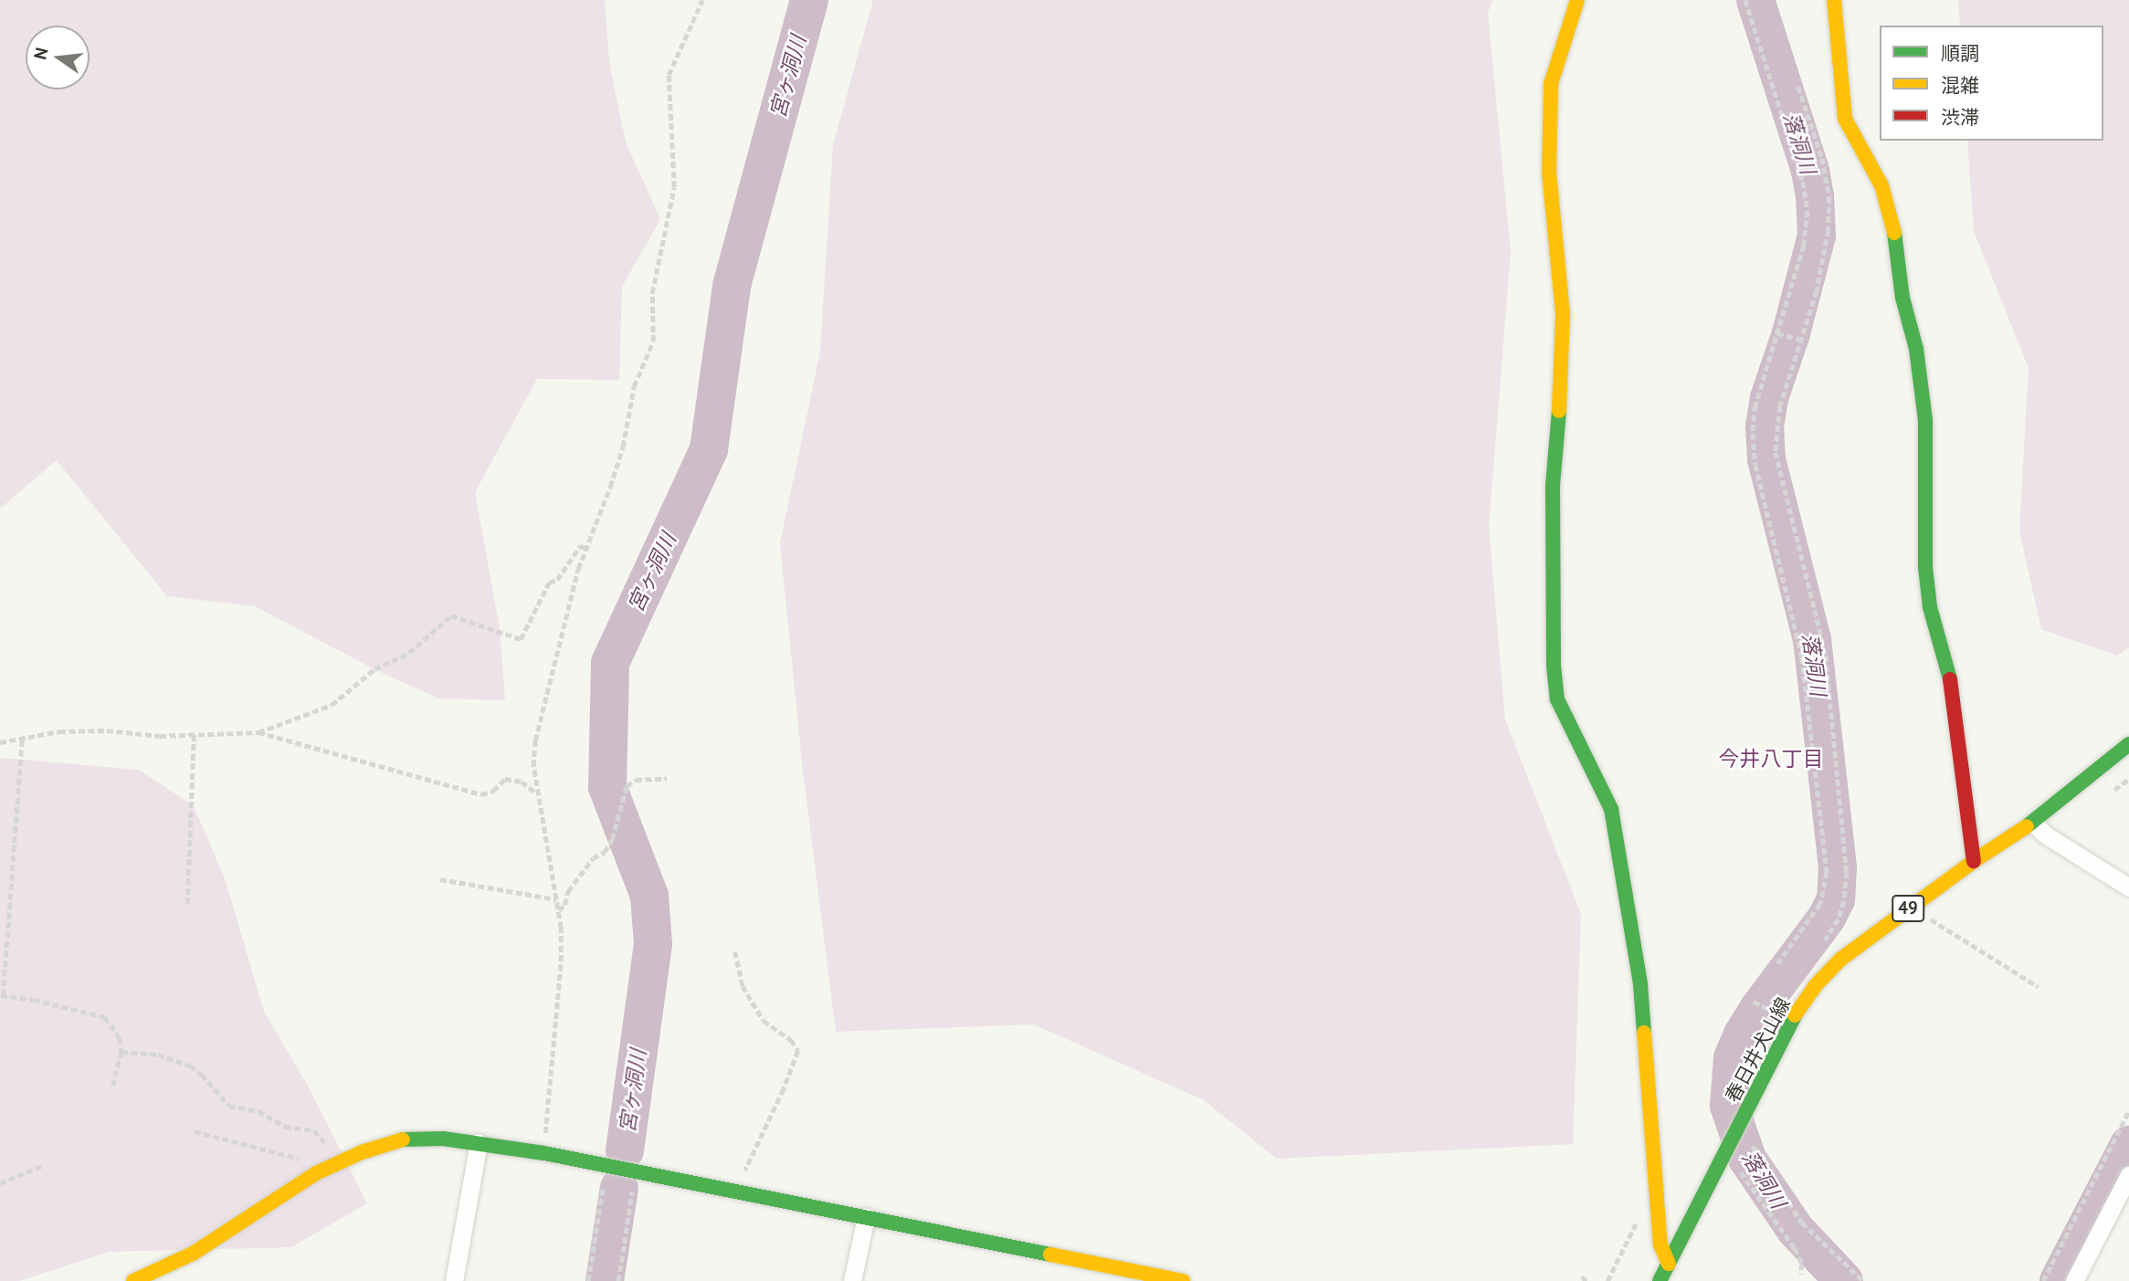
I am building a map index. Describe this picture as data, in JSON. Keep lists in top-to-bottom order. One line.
{"streets":{"street":["49","春日井犬山線"]},"districts":["今井八丁目"],"water":["宮ヶ洞川","落洞川"],"legend":["順調","混雑","渋滞"],"north":"left"}
